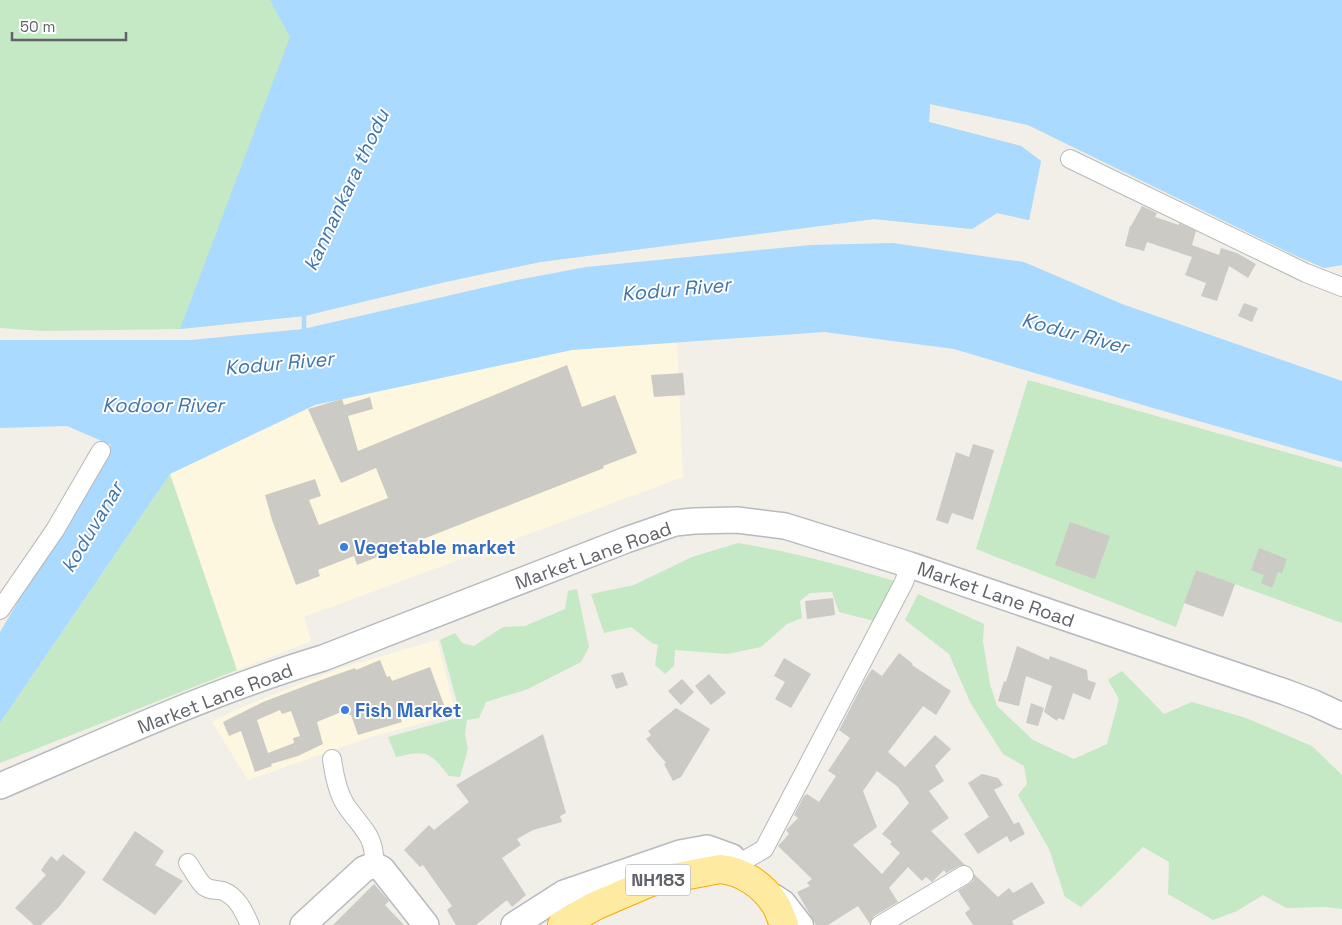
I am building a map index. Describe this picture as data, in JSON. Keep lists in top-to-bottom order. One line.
{"streets":{"highway":["NH183"],"main road":["Market Lane Road"]},"water":["kannankara thodu","Kodur River","Kodoor River","koduvanar"],"places":["Vegetable market","Fish Market"],"scale_bar":"50 m"}
